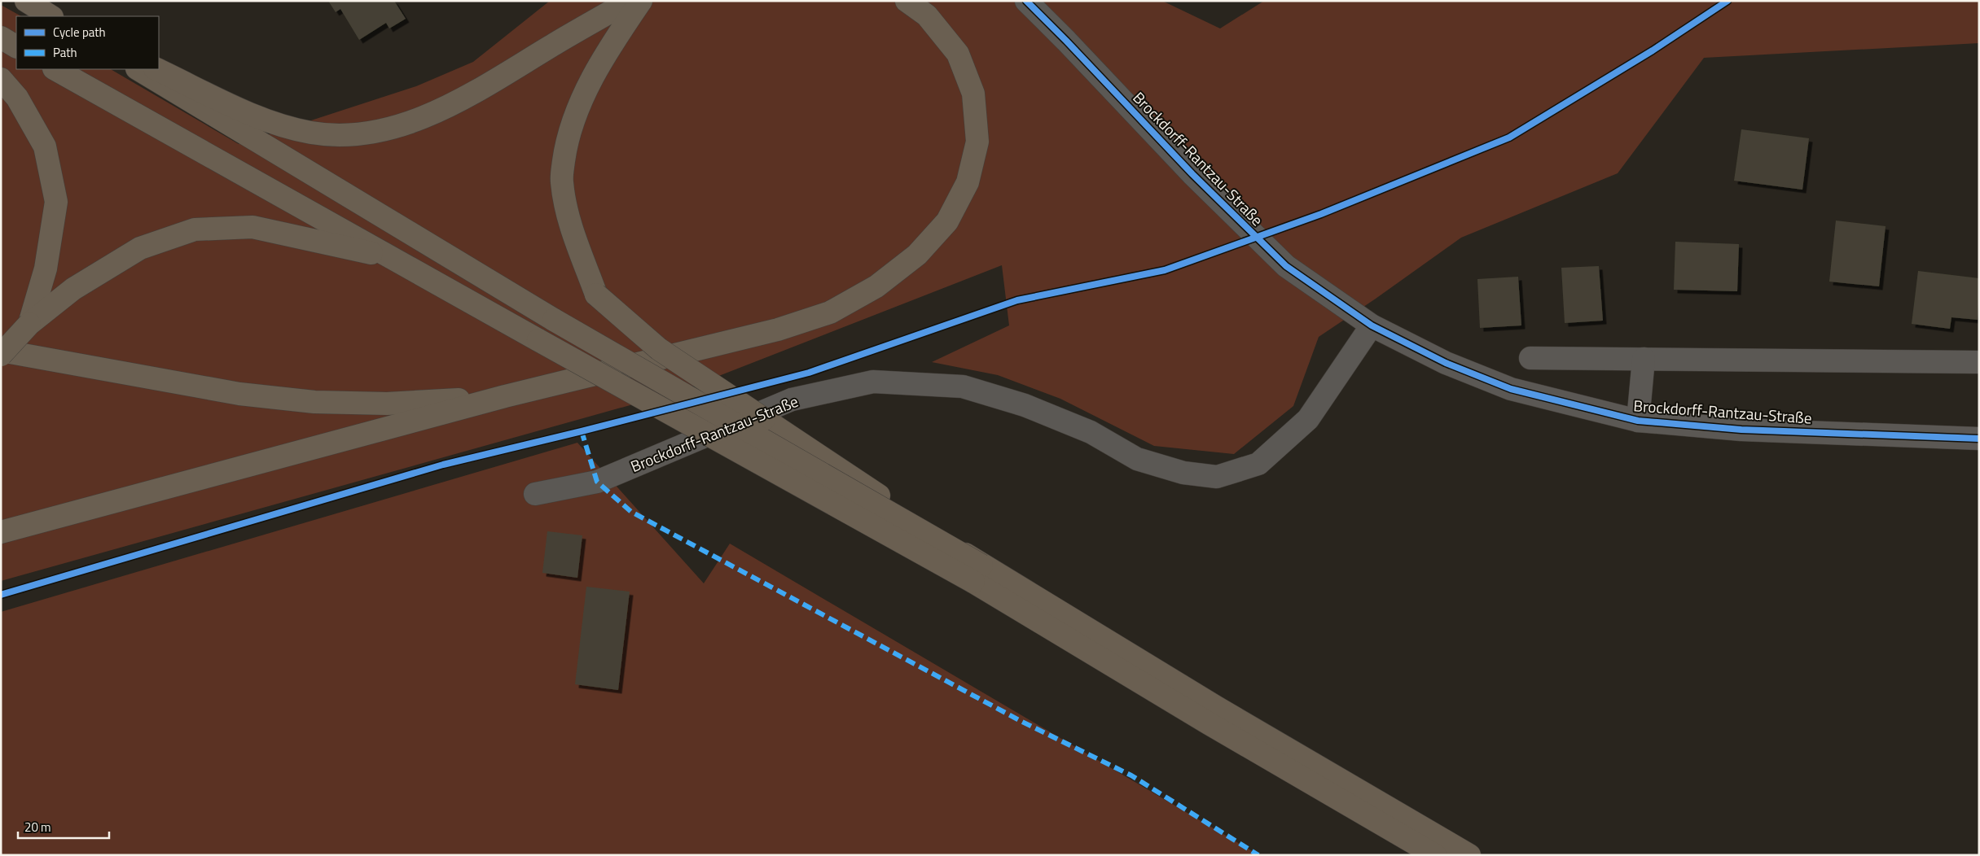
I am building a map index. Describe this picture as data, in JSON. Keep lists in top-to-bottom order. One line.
{"streets":{"street":["Brockdorff-Rantzau-Straße"]},"legend":["Cycle path","Path"],"scale_bar":"20 m"}
